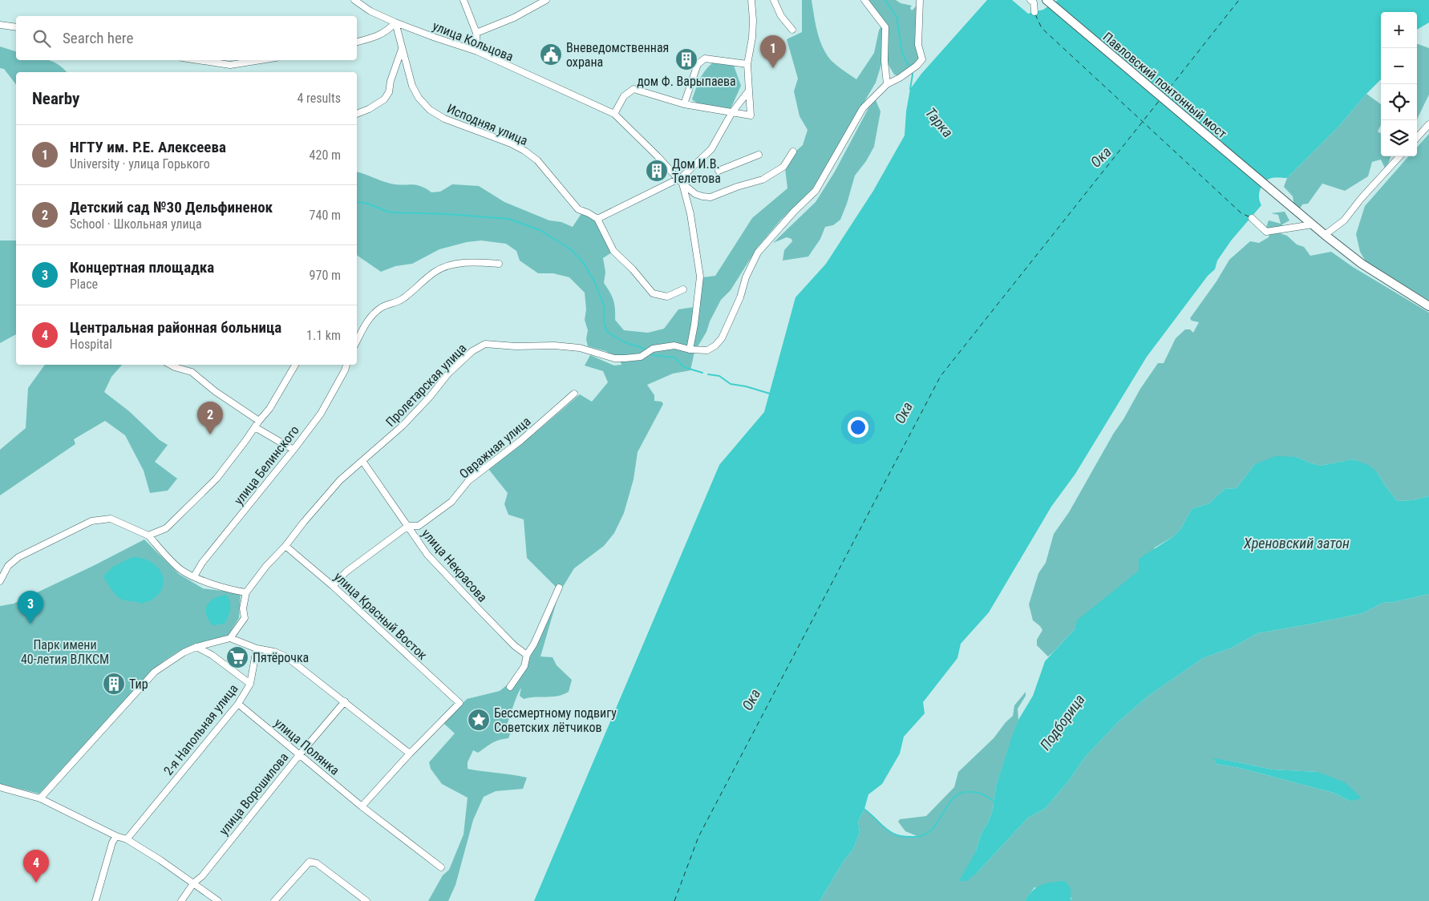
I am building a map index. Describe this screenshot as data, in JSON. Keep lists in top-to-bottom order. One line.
{"streets":{"main road":["Павловский понтонный мост"],"street":["улица Кольцова","Исподняя улица","Пролетарская улица","Овражная улица","улица Белинского","улица Некрасова","улица Красный Восток","2-я Напольная улица","улица Полянка","улица Ворошилова"]},"crossings":[["улица Кольцова","Исподняя улица"],["улица Кольцова","Пролетарская улица"],["Пролетарская улица","улица Некрасова"],["Пролетарская улица","улица Красный Восток"],["Овражная улица","улица Некрасова"],["2-я Напольная улица","улица Полянка"],["улица Полянка","улица Ворошилова"]],"water":["Тарка","Ока","Хреновский затон","Подборица"],"parks":["Парк имени 40-летия ВЛКСМ"],"places":{"public building":["Вневедомственная охрана"],"building":["дом Ф. Варыпаева","Дом И.В. Телетова","Тир"],"supermarket":["Пятёрочка"],"place":["Бессмертному подвигу Советских лётчиков"]},"page":{"map_buttons":["+","−"],"search":"Search here","pins":["1","2","3","4"],"heading":["Nearby","4 results"],"list":[{"mark":"1","name":"НГТУ им. Р.Е. Алексеева","note":"University · улица Горького","value":"420 m"},{"mark":"2","name":"Детский сад №30 Дельфиненок","note":"School · Школьная улица","value":"740 m"},{"mark":"3","name":"Концертная площадка","note":"Place","value":"970 m"},{"mark":"4","name":"Центральная районная больница","note":"Hospital","value":"1.1 km"}]}}
